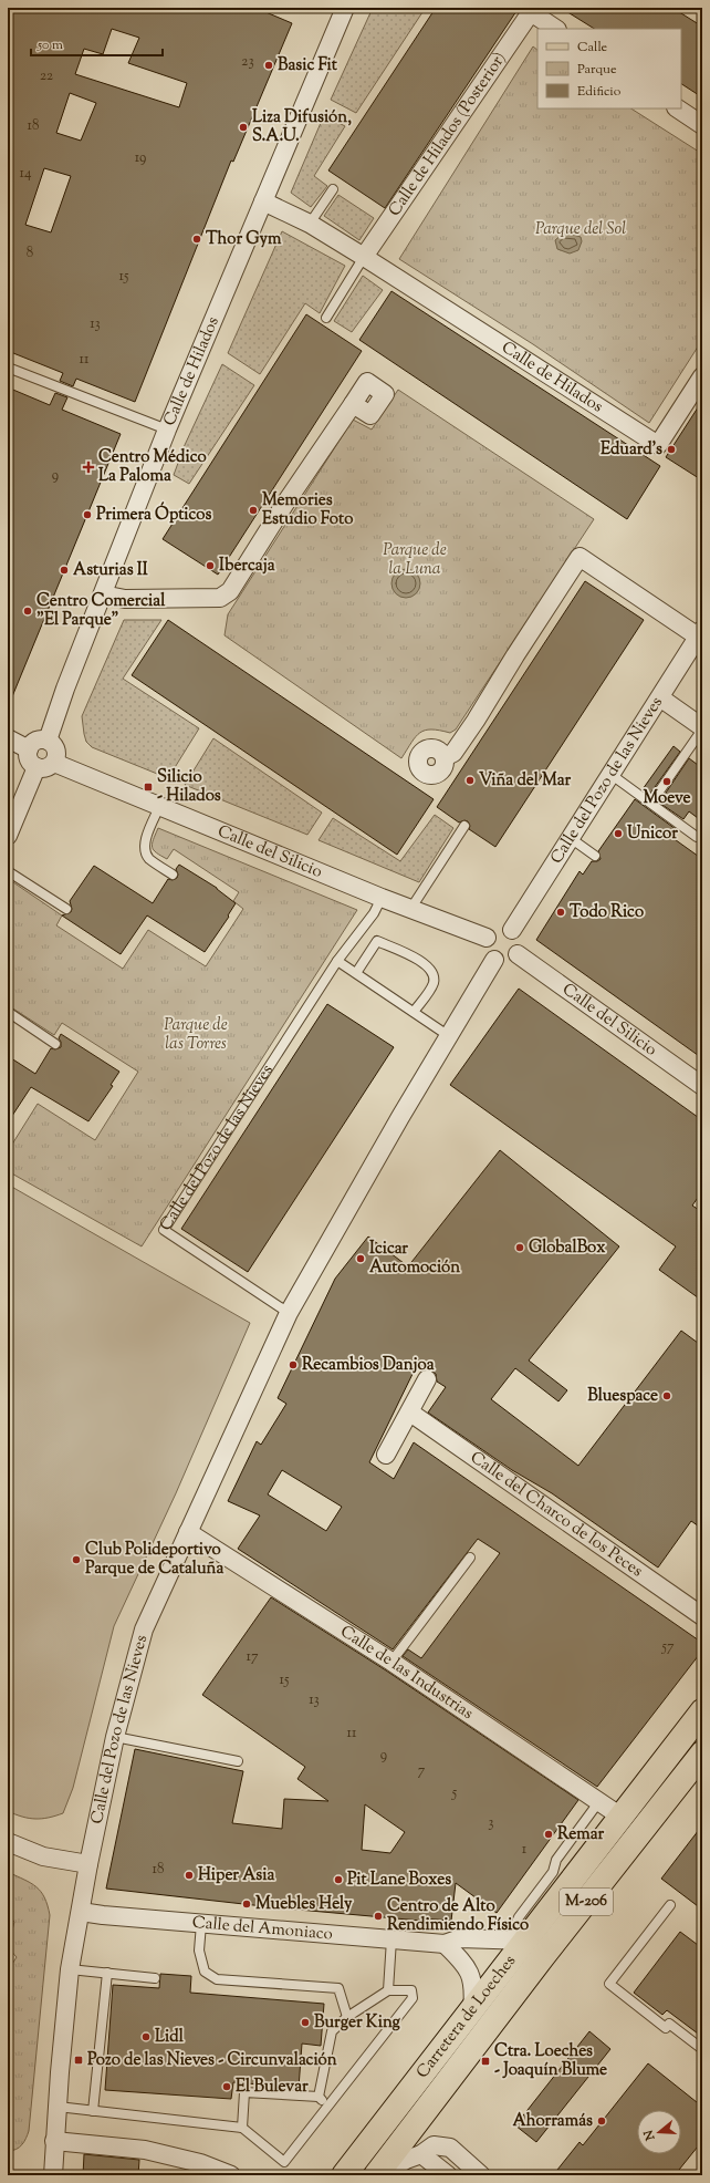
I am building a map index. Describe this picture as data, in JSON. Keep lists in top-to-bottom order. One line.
{"streets":{"main road":["M-206","Carretera de Loeches"],"street":["Calle de Hilados (Posterior)","Calle de Hilados","Calle del Pozo de las Nieves","Calle del Silicio","Calle del Charco de los Peces","Calle de las Industrias","Calle del Amoniaco"]},"crossings":[["Calle de Hilados (Posterior)","Calle de Hilados"],["Calle de Hilados","Calle del Silicio"],["Calle del Pozo de las Nieves","Calle del Silicio"],["Calle del Pozo de las Nieves","Calle de las Industrias"],["Calle del Pozo de las Nieves","Calle del Amoniaco"],["Calle de las Industrias","Carretera de Loeches"],["Calle del Amoniaco","Carretera de Loeches"]],"parks":["Parque del Sol","Parque de la Luna","Parque de las Torres"],"places":{"other":["Basic Fit","Liza Difusión, S.A.U.","Thor Gym","Eduard's","Memories Estudio Foto","Primera Ópticos","Ibercaja","Asturias II","Centro Comercial \"El Parque\"","Viña del Mar","Moeve","Unicor","Todo Rico","GlobalBox","Icicar Automoción","Recambios Danjoa","Bluespace","Club Polideportivo Parque de Cataluña","Remar","Hiper Asia","Pit Lane Boxes","Muebles Hely","Centro de Alto Rendimiendo Físico","Burger King","Lidl","El Bulevar","Ahorramás"],"health":["Centro Médico La Paloma"],"transit":["Silicio - Hilados","Pozo de las Nieves - Circunvalación","Ctra. Loeches - Joaquín Blume"]},"house_numbers":["23","22","18","19","14","8","15","13","11","9","57","17","15","13","11","9","7","5","3","1","18"],"legend":["Calle","Parque","Edificio"],"scale_bar":"50 m","north":"left"}
